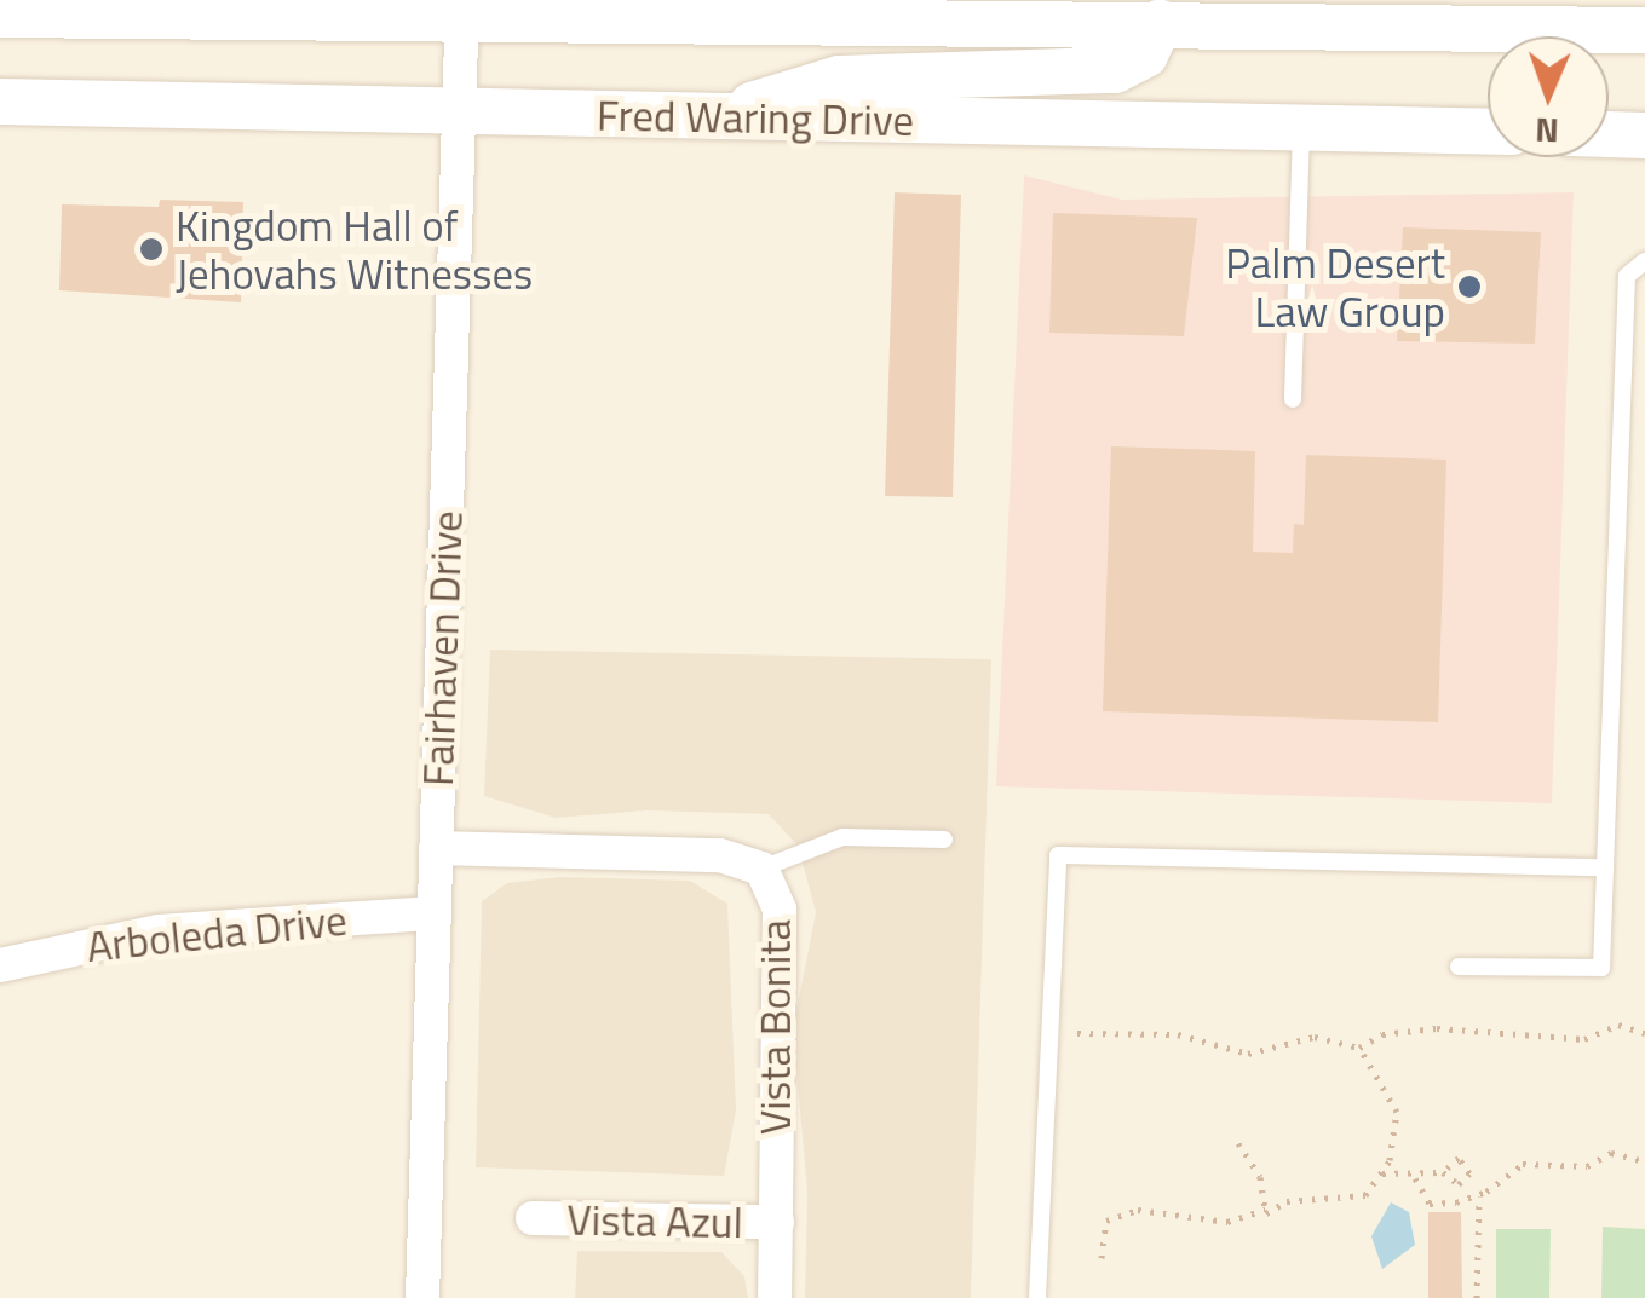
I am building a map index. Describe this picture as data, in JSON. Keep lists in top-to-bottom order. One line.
{"streets":{"main road":["Fred Waring Drive"],"street":["Fairhaven Drive","Arboleda Drive","Vista Bonita","Vista Azul"]},"crossings":[["Fred Waring Drive","Fairhaven Drive"],["Fairhaven Drive","Arboleda Drive"],["Fairhaven Drive","Vista Bonita"],["Vista Bonita","Vista Azul"]],"places":["Kingdom Hall of Jehovahs Witnesses","Palm Desert Law Group"],"north":"bottom"}
